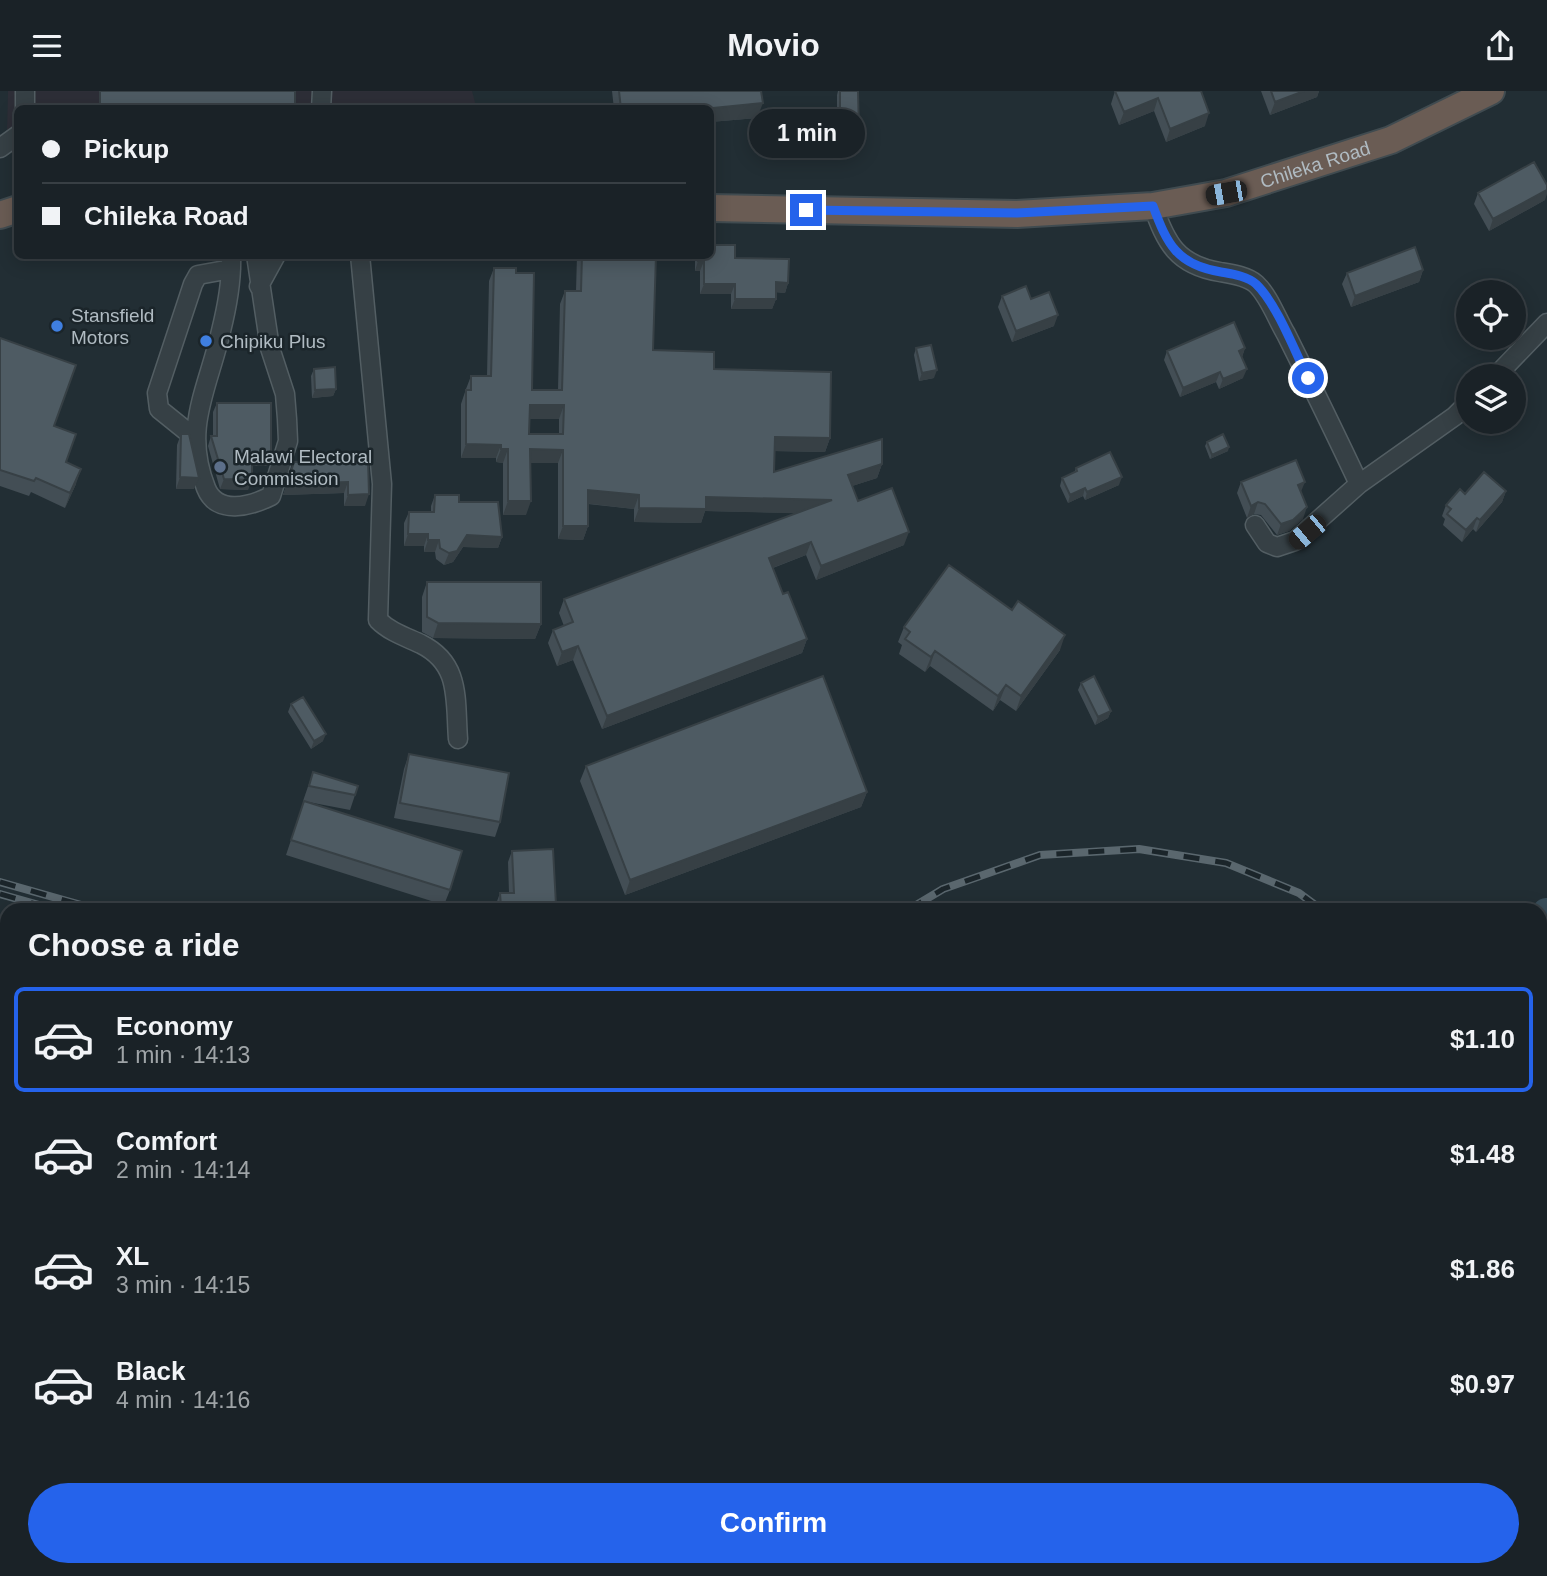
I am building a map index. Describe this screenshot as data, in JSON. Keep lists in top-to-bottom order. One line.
{"streets":{"highway":["Chileka Road"]},"places":["Stansfield Motors","Chipiku Plus","Malawi Electoral Commission"],"page":{"header":"Movio","banner":["Pickup","Chileka Road"],"bubble":"1 min","heading":"Choose a ride","list":[{"name":"Economy","note":"1 min · 14:13","value":"$1.10"},{"name":"Comfort","note":"2 min · 14:14","value":"$1.48"},{"name":"XL","note":"3 min · 14:15","value":"$1.86"},{"name":"Black","note":"4 min · 14:16","value":"$0.97"}],"buttons":"Confirm"}}
